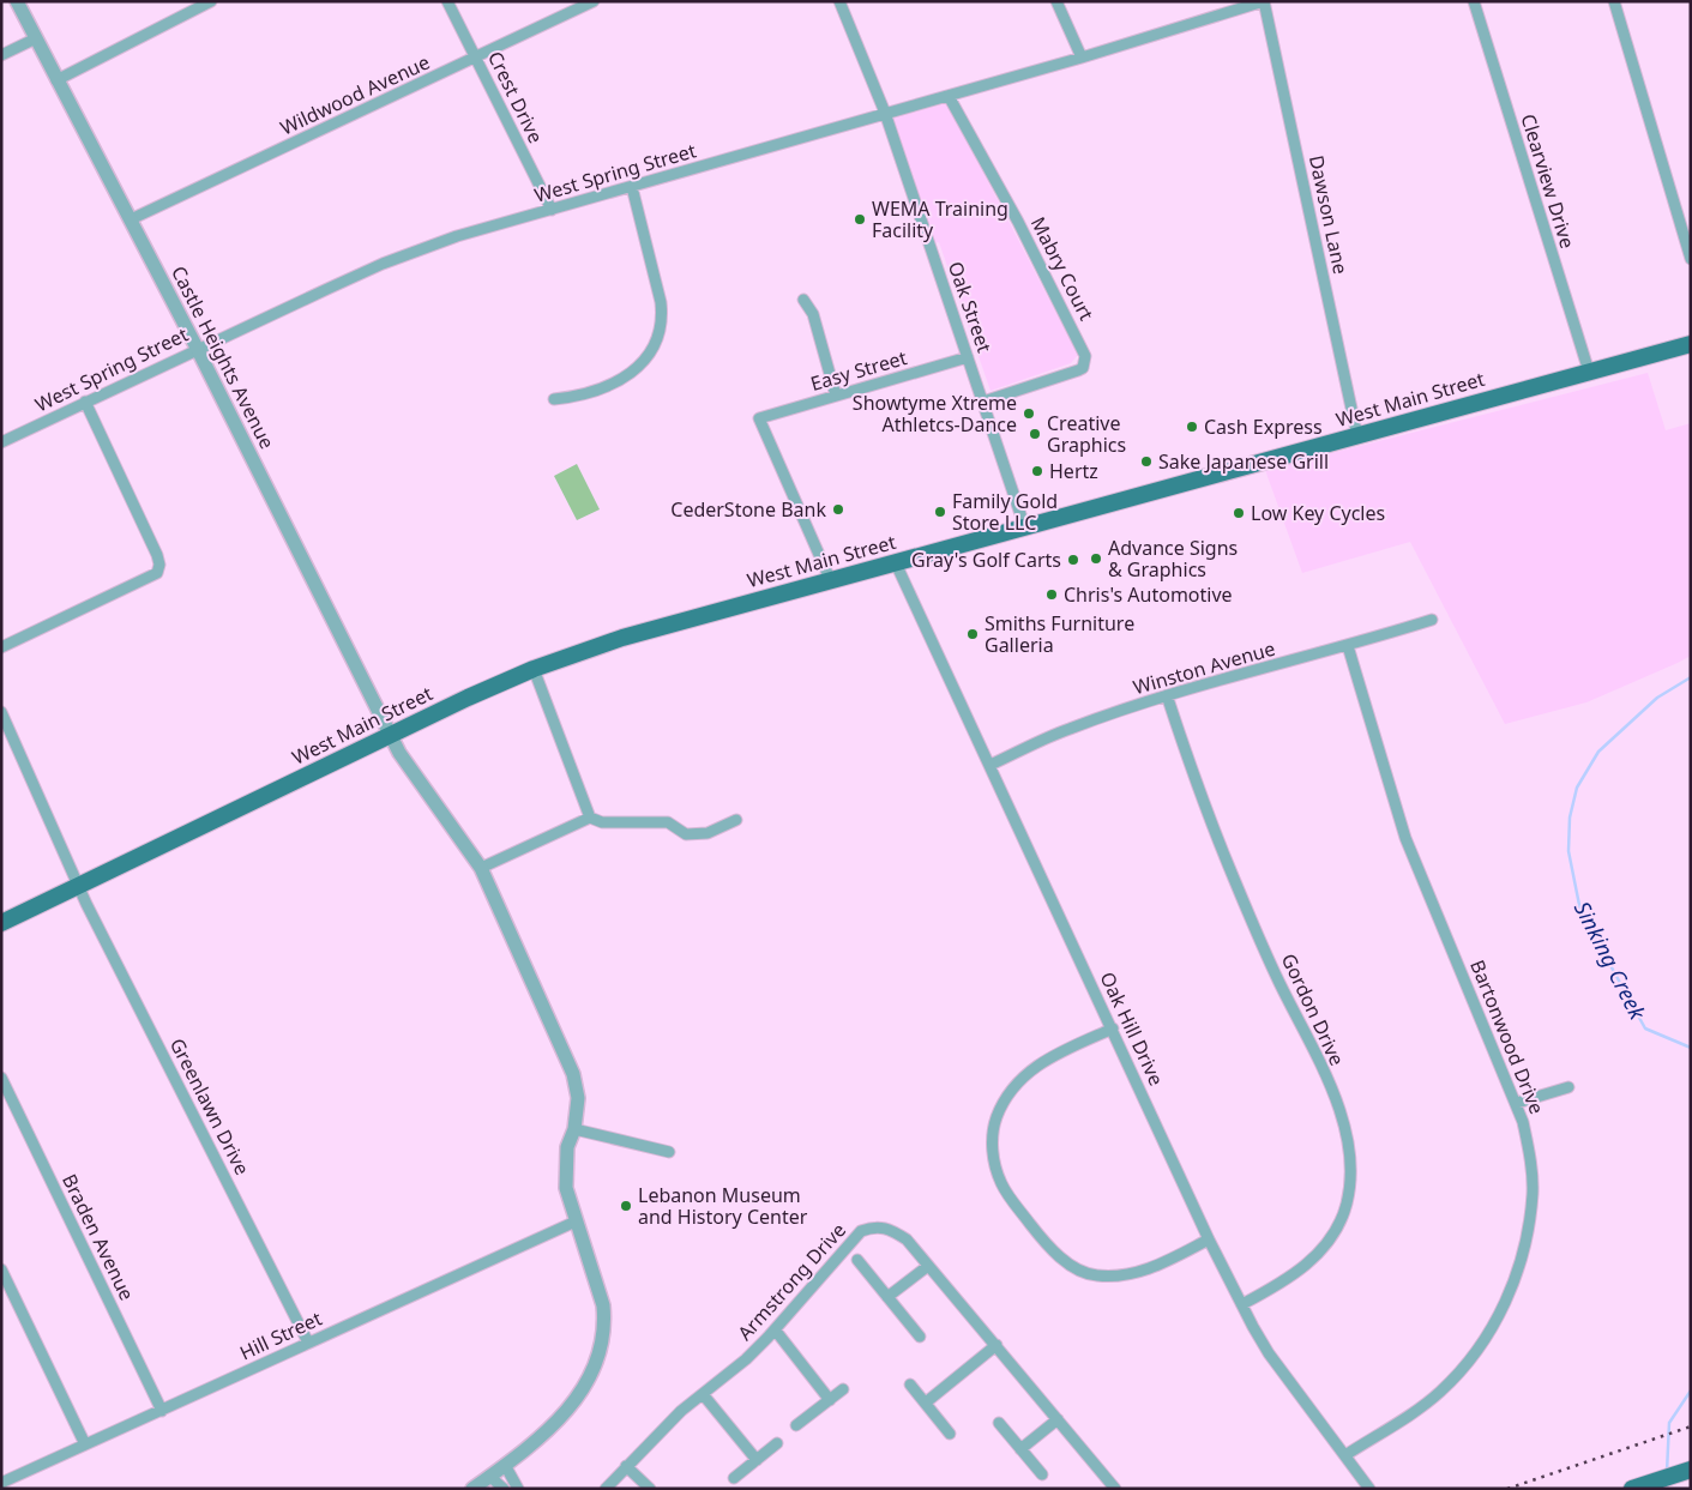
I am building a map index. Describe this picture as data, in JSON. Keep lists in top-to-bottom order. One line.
{"streets":{"main road":["West Main Street"],"street":["Wildwood Avenue","Crest Drive","West Spring Street","Clearview Drive","Dawson Lane","Mabry Court","Oak Street","Castle Heights Avenue","Easy Street","Winston Avenue","Gordon Drive","Oak Hill Drive","Bartonwood Drive","Greenlawn Drive","Braden Avenue","Armstrong Drive","Hill Street"]},"crossings":[["Wildwood Avenue","Crest Drive"],["Wildwood Avenue","Castle Heights Avenue"],["Crest Drive","West Spring Street"],["West Spring Street","Dawson Lane"],["West Spring Street","Mabry Court"],["West Spring Street","Oak Street"],["West Spring Street","Castle Heights Avenue"],["Clearview Drive","West Main Street"],["Dawson Lane","West Main Street"],["Mabry Court","Oak Street"],["Oak Street","Easy Street"],["Oak Street","West Main Street"],["Castle Heights Avenue","West Main Street"],["Castle Heights Avenue","Hill Street"],["Easy Street","West Main Street"],["West Main Street","Oak Hill Drive"],["West Main Street","Greenlawn Drive"],["Winston Avenue","Gordon Drive"],["Winston Avenue","Oak Hill Drive"],["Winston Avenue","Bartonwood Drive"],["Gordon Drive","Oak Hill Drive"],["Oak Hill Drive","Bartonwood Drive"],["Greenlawn Drive","Hill Street"],["Braden Avenue","Hill Street"]],"water":["Sinking Creek"],"places":["WEMA Training Facility","Showtyme Xtreme Athletcs-Dance","Cash Express","Creative Graphics","Sake Japanese Grill","Hertz","CederStone Bank","Family Gold Store LLC","Low Key Cycles","Advance Signs & Graphics","Gray's Golf Carts","Chris's Automotive","Smiths Furniture Galleria","Lebanon Museum and History Center"]}
